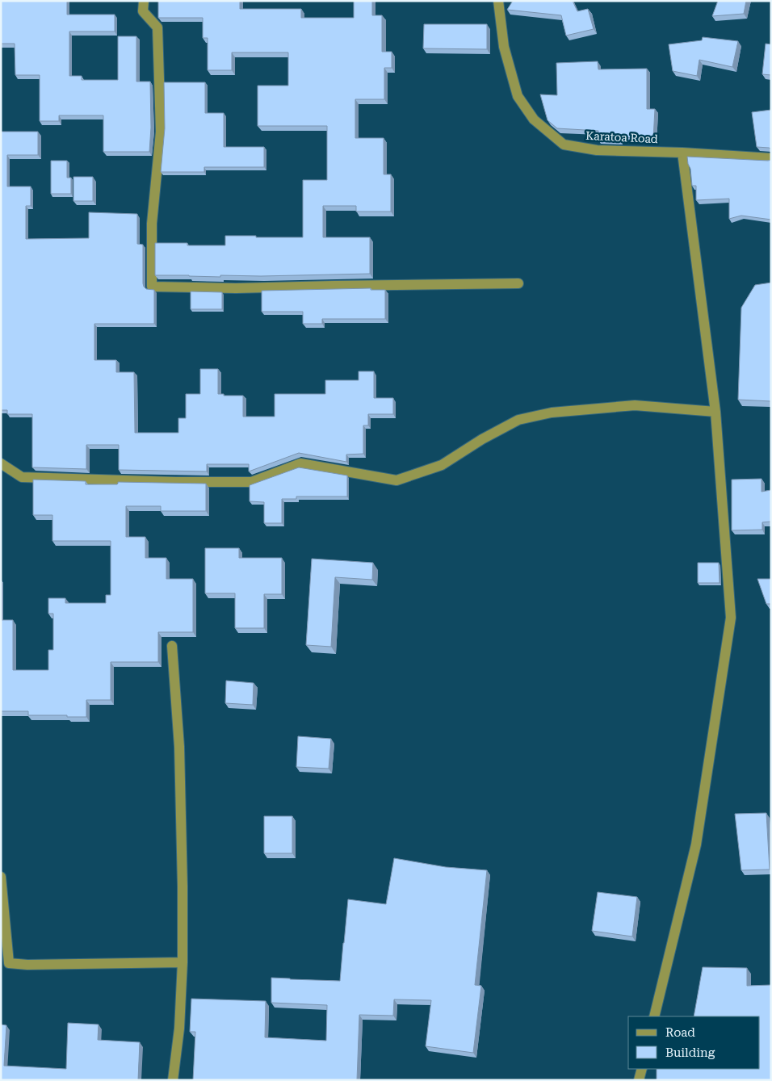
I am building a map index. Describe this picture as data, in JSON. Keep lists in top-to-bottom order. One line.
{"streets":{"street":["Karatoa Road"]},"legend":["Road","Building"]}
